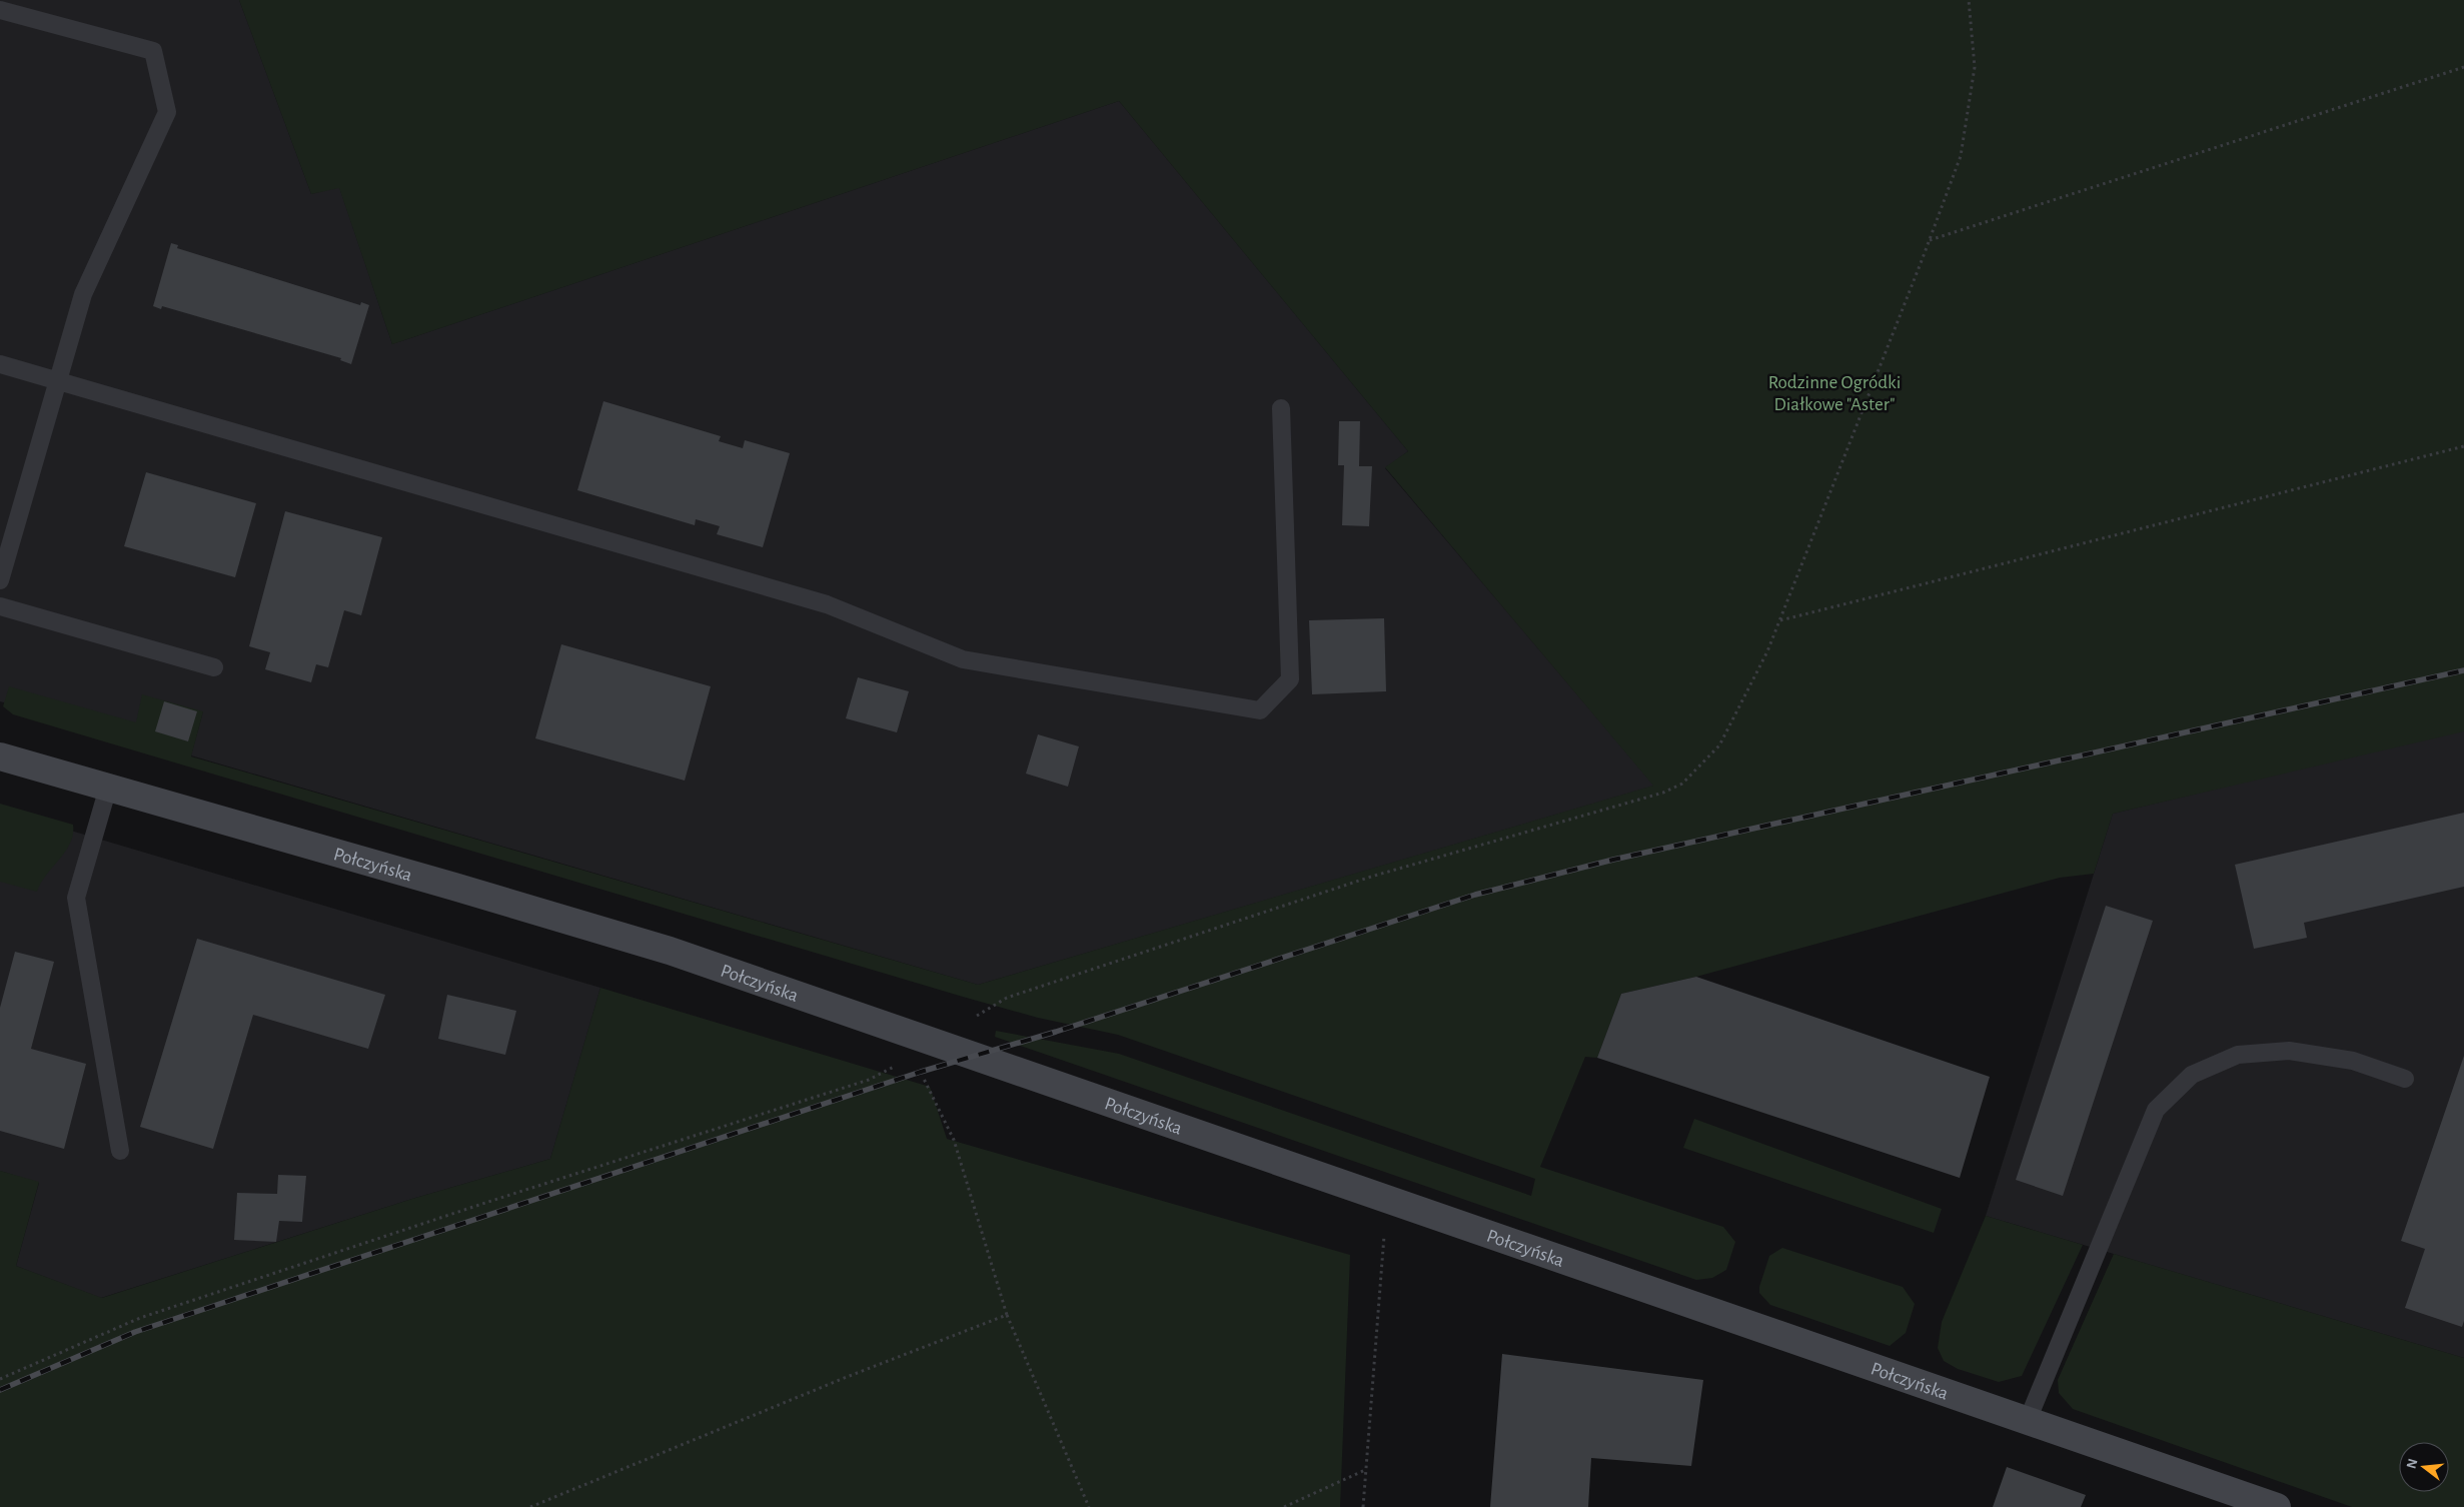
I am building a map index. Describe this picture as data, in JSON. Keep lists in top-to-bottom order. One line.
{"streets":{"street":["Połczyńska"]},"parks":["Rodzinne Ogródki Diałkowe \"Aster\""],"north":"left"}
